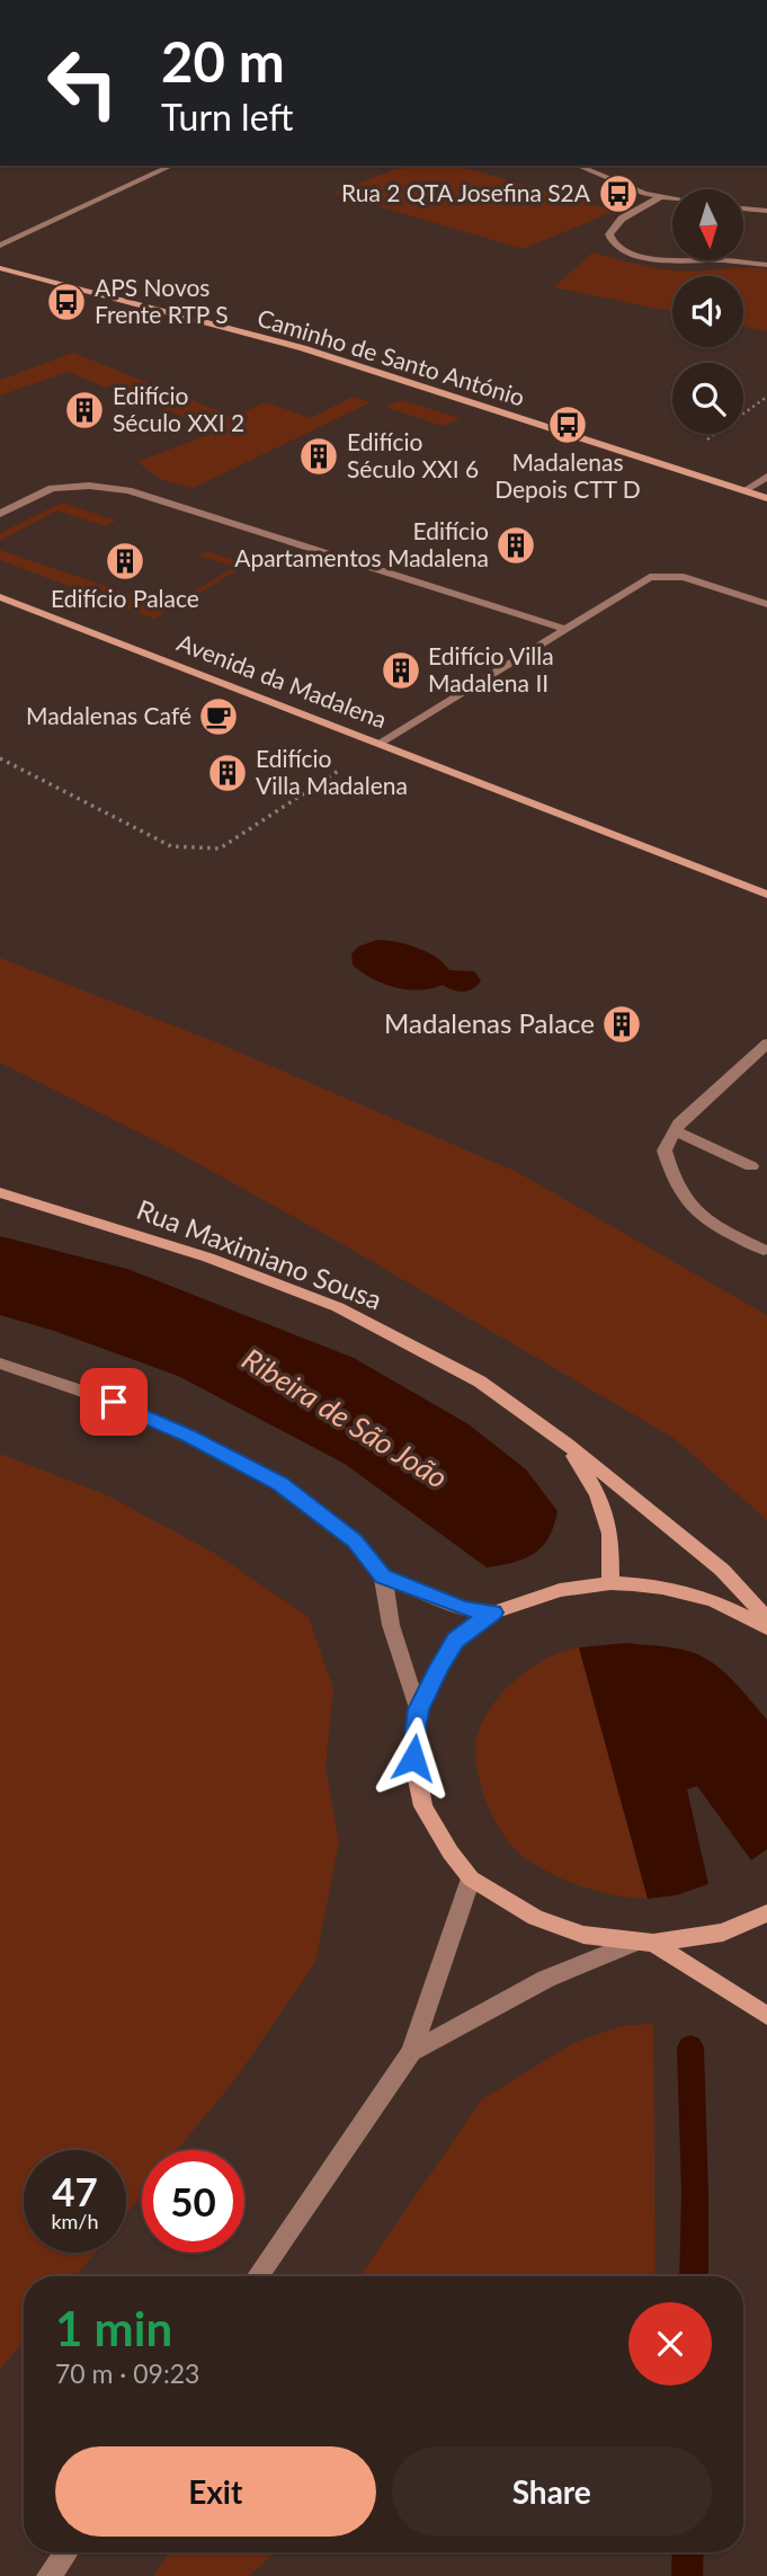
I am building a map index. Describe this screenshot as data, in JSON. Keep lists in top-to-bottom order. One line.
{"streets":{"street":["Caminho de Santo António","Avenida da Madalena","Rua Maximiano Sousa"]},"water":["Ribeira de São João"],"places":{"bus stop":["Rua 2 QTA Josefina S2A","APS Novos Frente RTP S","Madalenas Depois CTT D"],"building":["Edifício Século XXI 2","Edifício Século XXI 6","Edifício Apartamentos Madalena","Edifício Palace","Edifício Villa Madalena II","Edifício Villa Madalena","Madalenas Palace"],"cafe":["Madalenas Café"]},"north":"bottom","page":{"turn":["20 m","Turn left"],"speed":"47 km/h","limit":"50","heading":["1 min","70 m · 09:23"],"buttons":["Exit","Share"]}}
